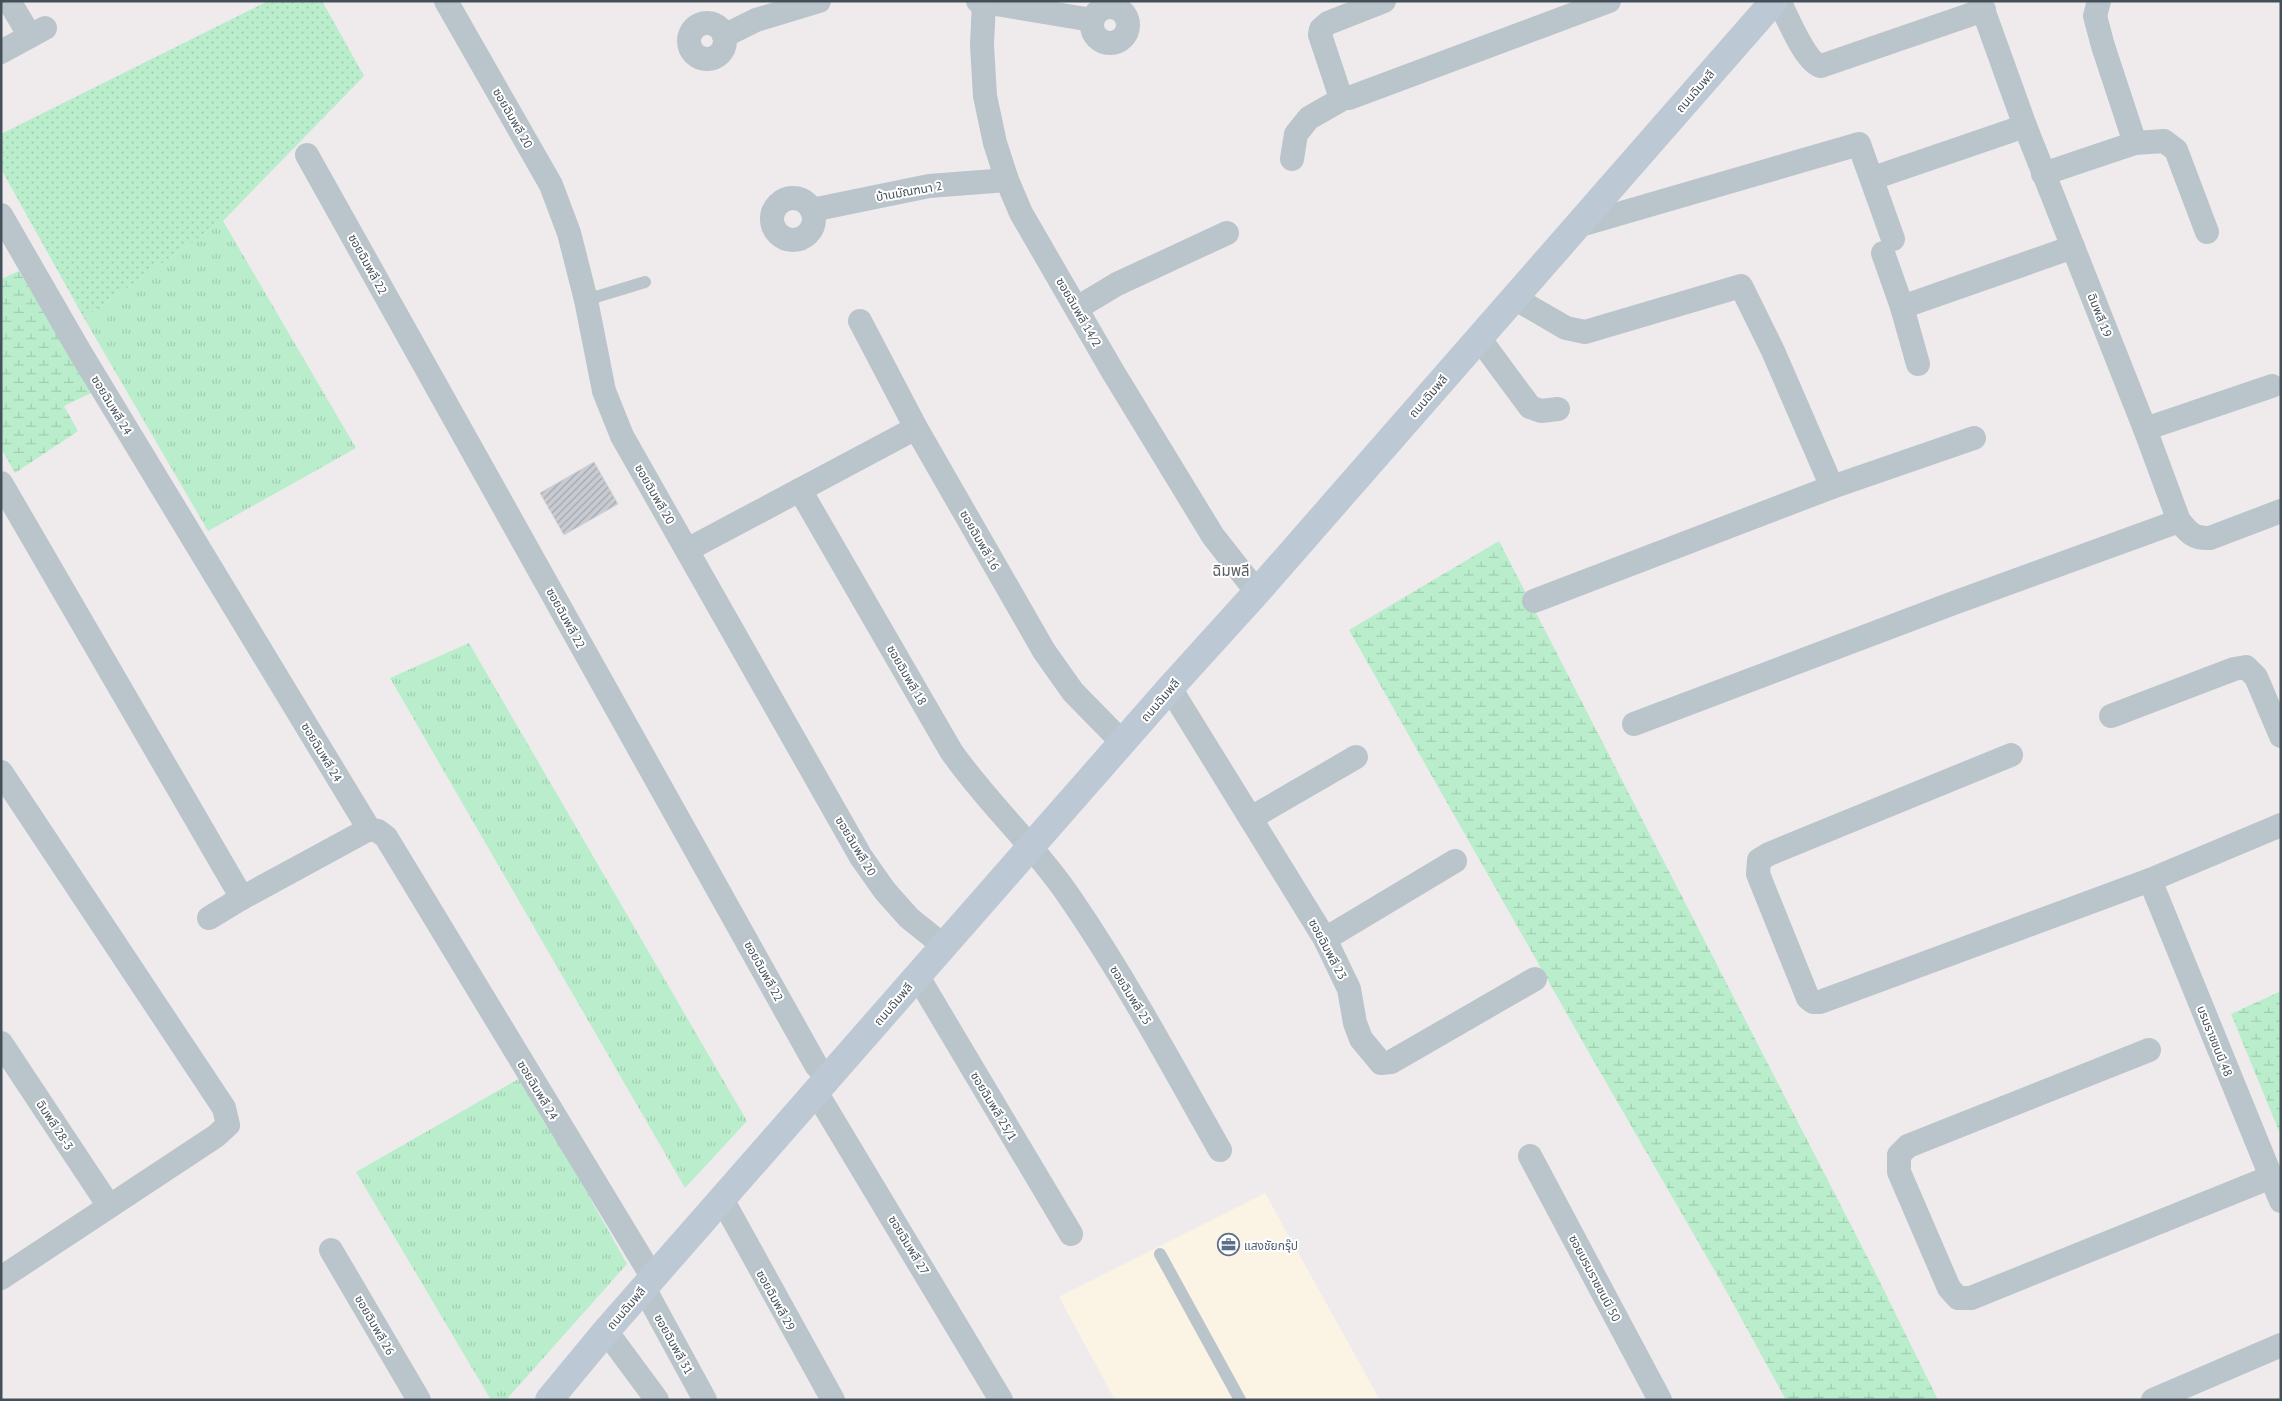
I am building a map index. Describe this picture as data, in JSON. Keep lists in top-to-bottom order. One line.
{"streets":{"street":["ถนนฉิมพลี","ซอยฉิมพลี 20","บ้านมัณฑนา 2","ซอยฉิมพลี 22","ซอยฉิมพลี 14/2","ฉิมพลี 19","ซอยฉิมพลี 24","ซอยฉิมพลี 16","ซอยฉิมพลี 18","ซอยฉิมพลี 23","ซอยฉิมพลี 25","บรมราชชนนี 48","ซอยฉิมพลี 25/1","ฉิมพลี 28-3","ซอยฉิมพลี 27","ซอยบรมราชชนนี 50","ซอยฉิมพลี 29","ซอยฉิมพลี 26","ซอยฉิมพลี 31"]},"crossings":[["ถนนฉิมพลี","ซอยฉิมพลี 20"],["ถนนฉิมพลี","ซอยฉิมพลี 22"],["ถนนฉิมพลี","ซอยฉิมพลี 14/2"],["ถนนฉิมพลี","ซอยฉิมพลี 24"],["ถนนฉิมพลี","ซอยฉิมพลี 16"],["ถนนฉิมพลี","ซอยฉิมพลี 18"],["ถนนฉิมพลี","ซอยฉิมพลี 23"],["ถนนฉิมพลี","ซอยฉิมพลี 25"],["ถนนฉิมพลี","ซอยฉิมพลี 25/1"],["ถนนฉิมพลี","ซอยฉิมพลี 27"],["ถนนฉิมพลี","ซอยฉิมพลี 29"],["ถนนฉิมพลี","ซอยฉิมพลี 31"],["บ้านมัณฑนา 2","ซอยฉิมพลี 14/2"],["ซอยฉิมพลี 22","ซอยฉิมพลี 27"],["ซอยฉิมพลี 24","ซอยฉิมพลี 31"],["ซอยฉิมพลี 18","ซอยฉิมพลี 25"]],"districts":["ฉิมพลี"],"places":{"office":["แสงชัยกรุ๊ป"]}}
